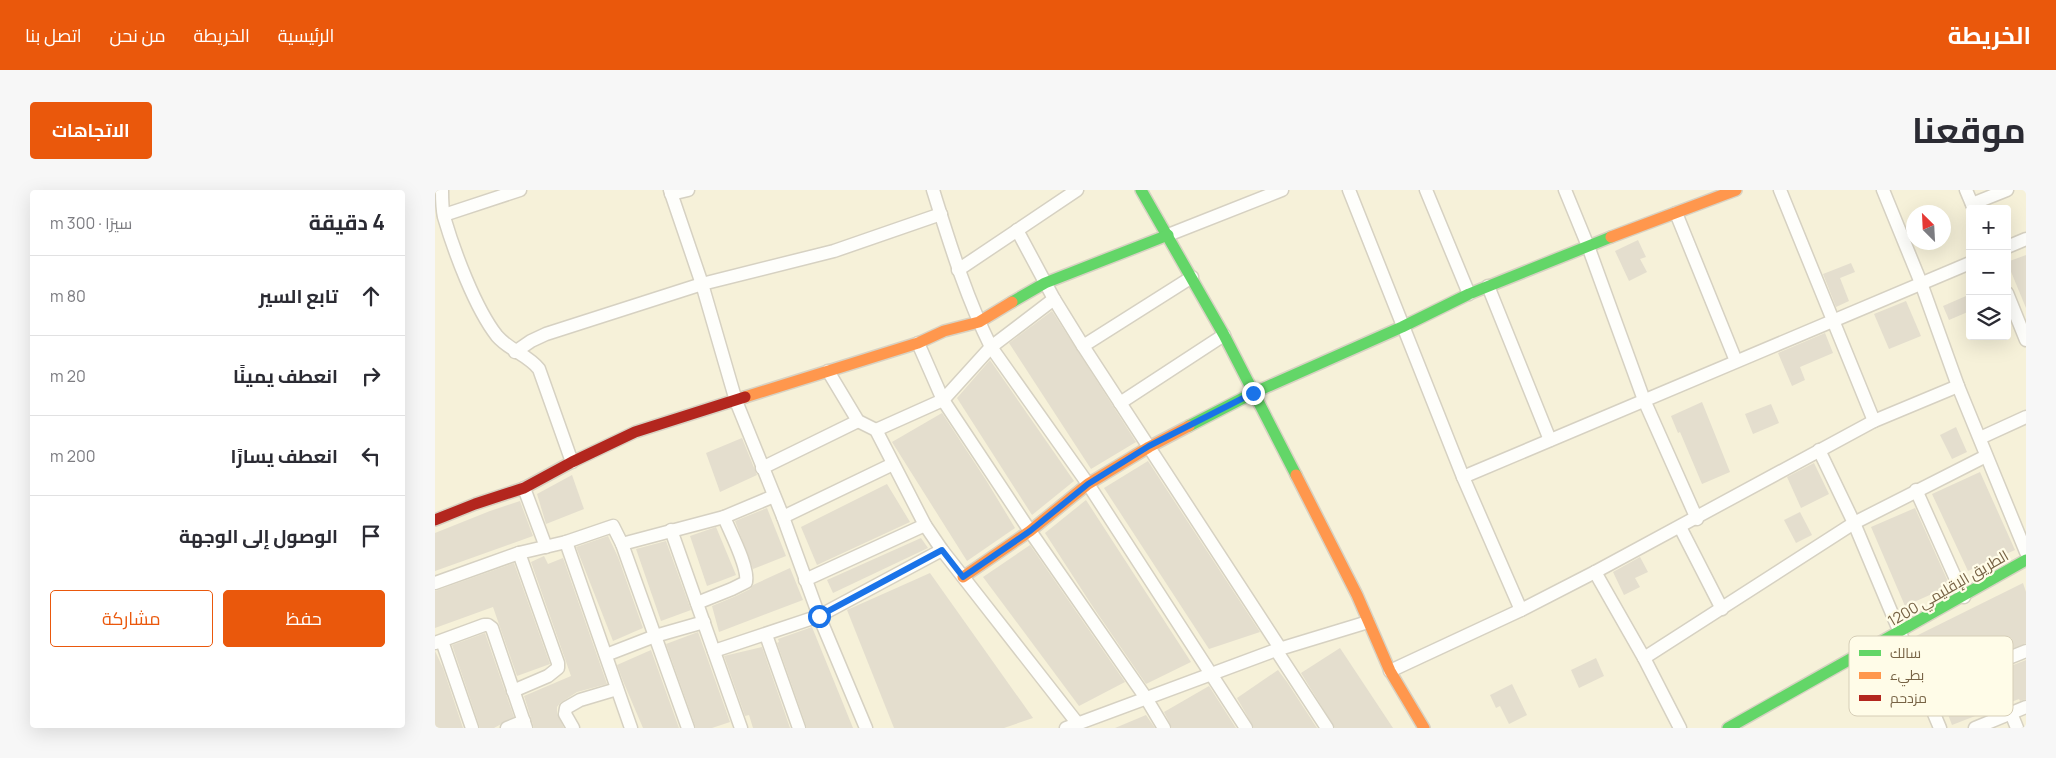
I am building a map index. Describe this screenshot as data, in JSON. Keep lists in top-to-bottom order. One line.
{"streets":{"street":["الطريق الإقليمي 1200"]},"legend":["سالك","بطيء","مزدحم"],"north":"top left","page":{"header":"الخريطة","nav":["الرئيسية","الخريطة","من نحن","اتصل بنا"],"title":"موقعنا","buttons":["الاتجاهات",["حفظ","مشاركة"]],"heading":["4 دقيقة","سيرًا · 300 m"],"map_buttons":["+","−"],"list":[["تابع السير","80 m"],["انعطف يمينًا","20 m"],["انعطف يسارًا","200 m"],"الوصول إلى الوجهة"]}}
